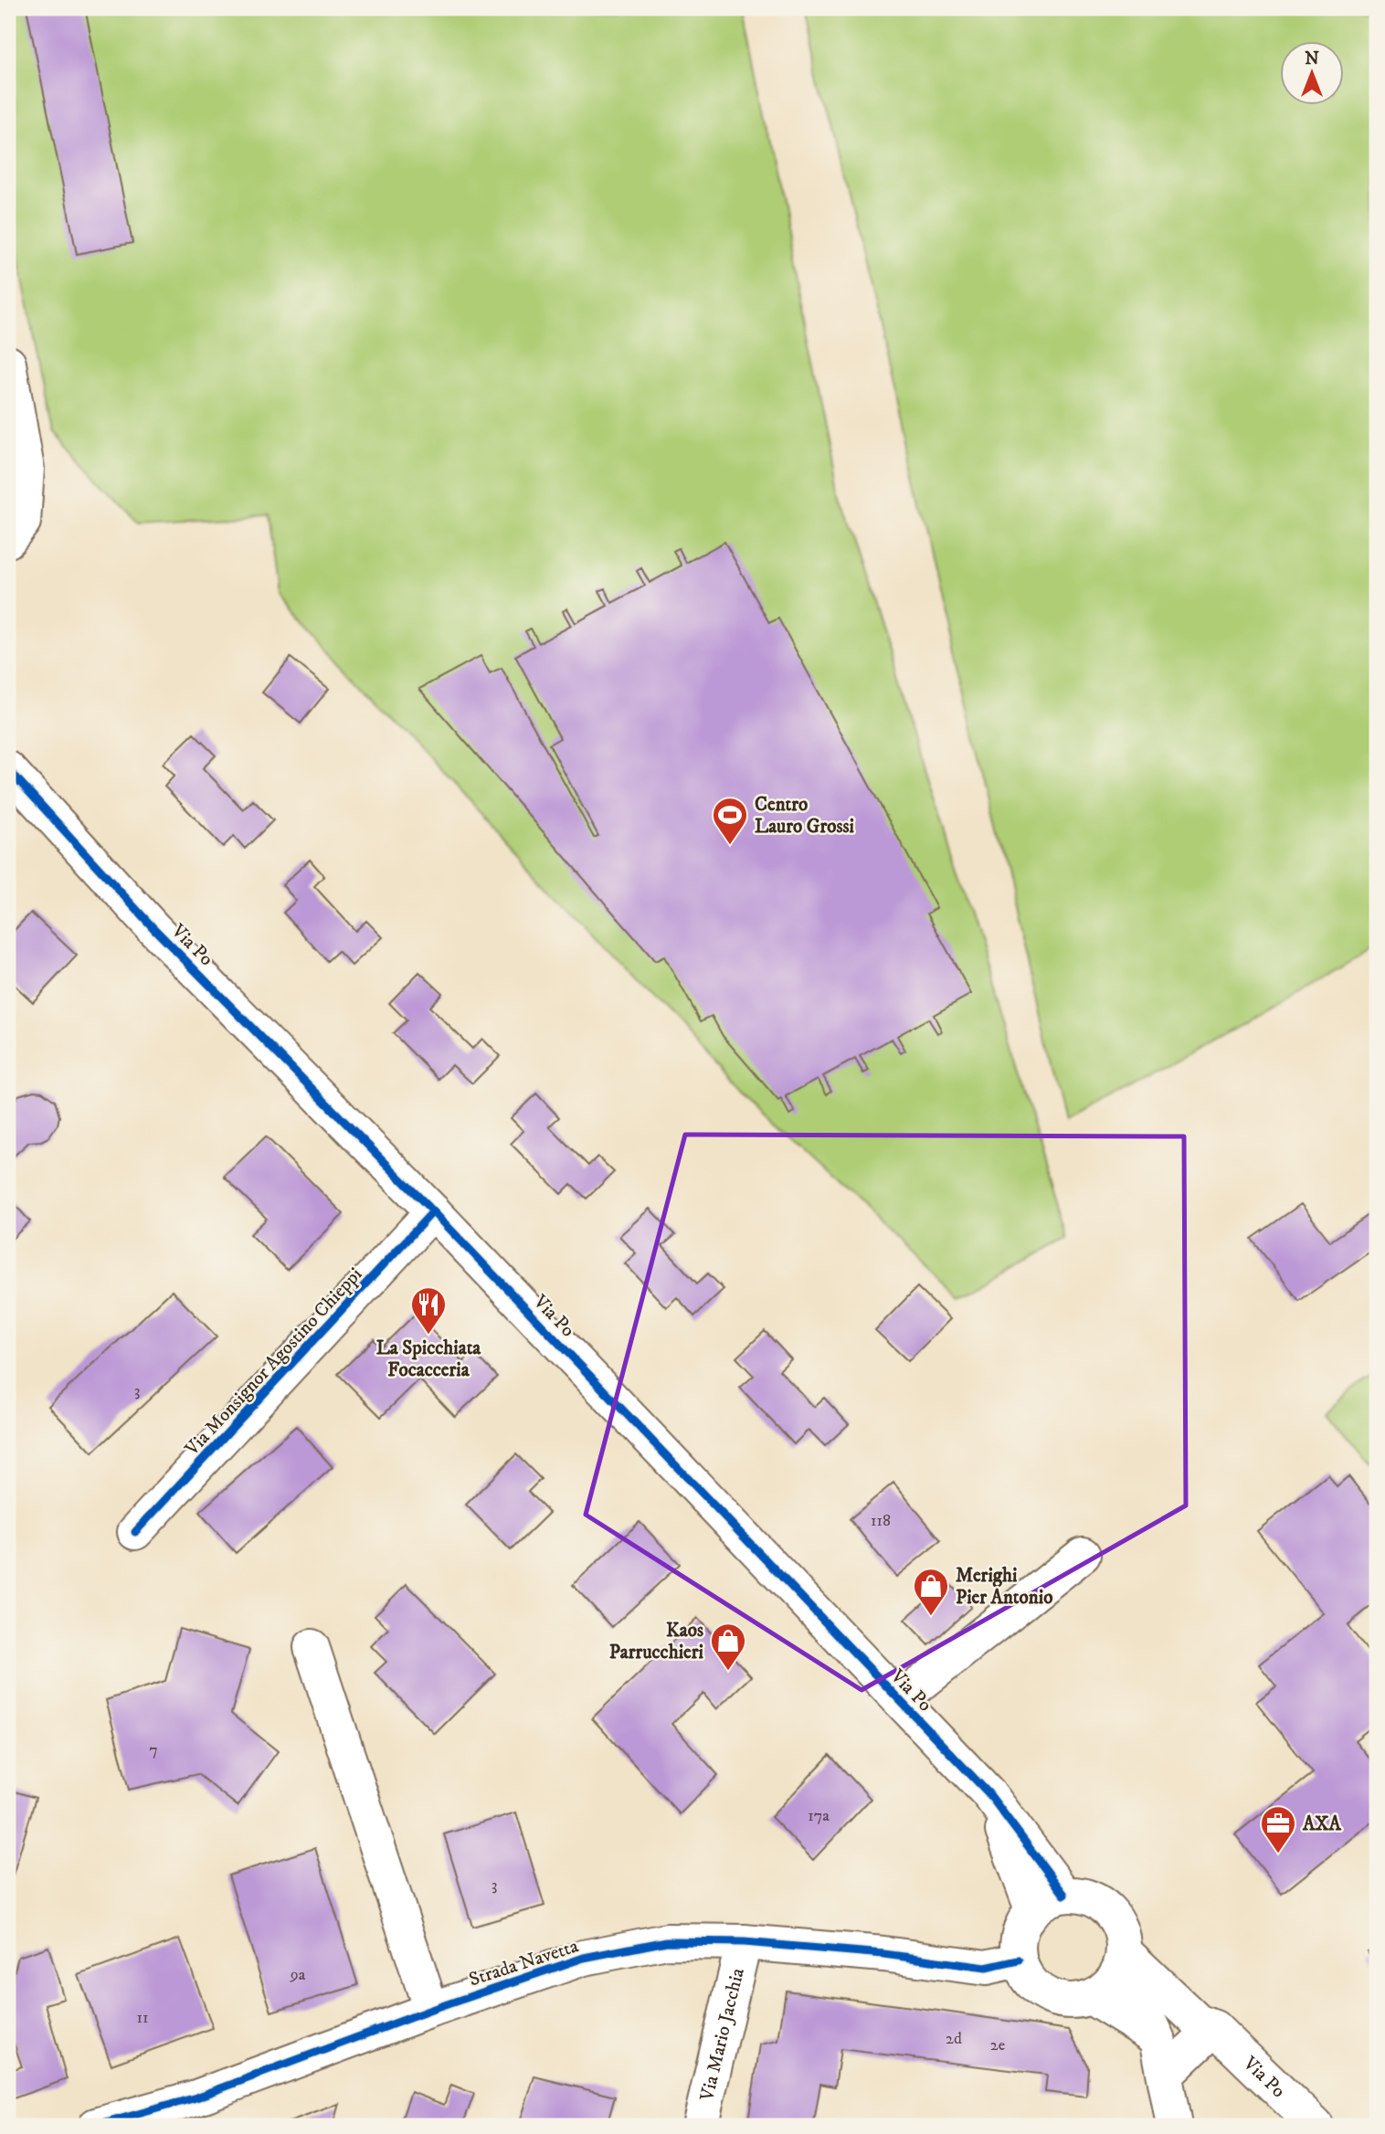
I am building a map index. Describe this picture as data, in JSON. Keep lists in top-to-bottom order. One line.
{"streets":{"street":["Via Po","Via Monsignor Agostino Chieppi","Strada Navetta","Via Mario Jacchia"]},"crossings":[["Via Po","Via Monsignor Agostino Chieppi"],["Via Po","Strada Navetta"],["Strada Navetta","Via Mario Jacchia"]],"places":{"sports":["Centro Lauro Grossi"],"restaurant":["La Spicchiata Focacceria"],"shop":["Merighi Pier Antonio","Kaos Parrucchieri"],"office":["AXA"]},"house_numbers":["3","118","7","17a","3","9a","11","2d","2e"],"north":"top"}
